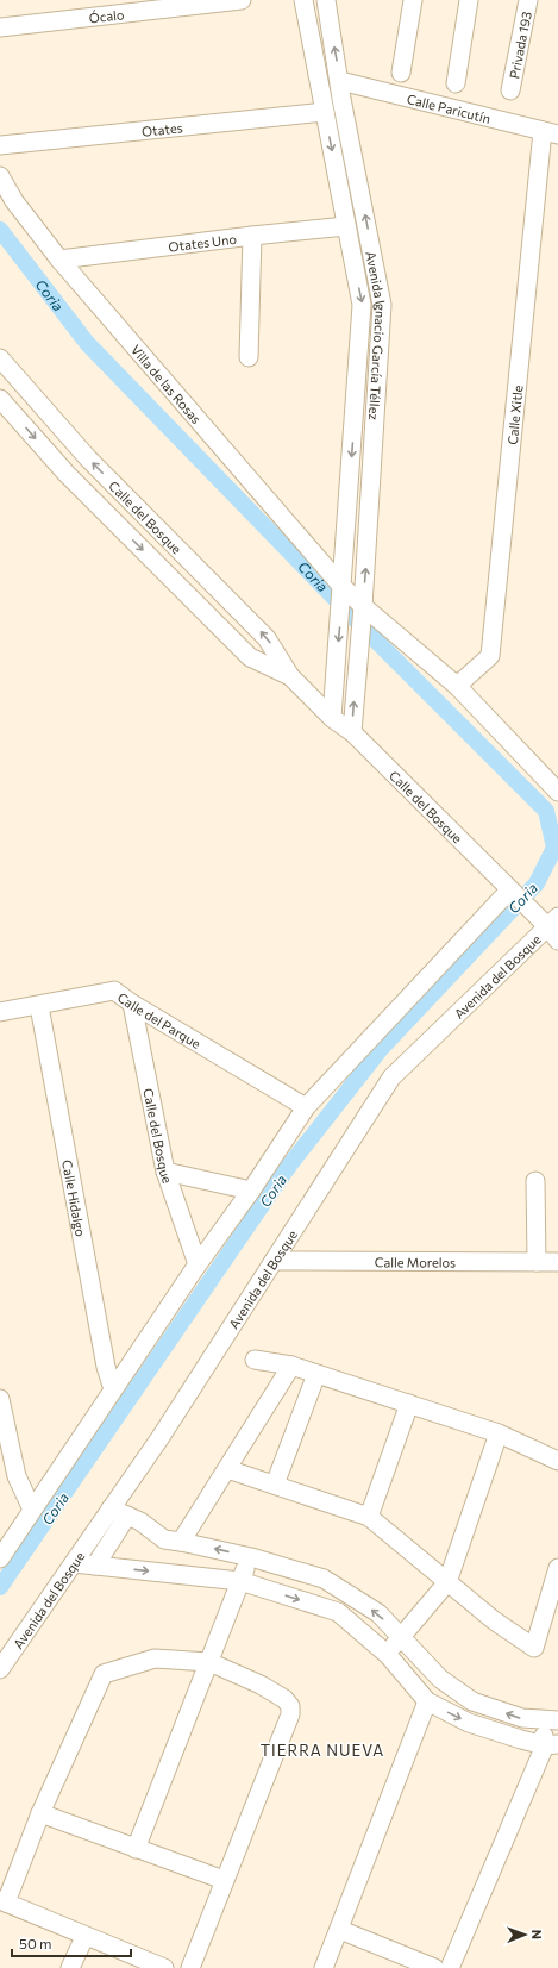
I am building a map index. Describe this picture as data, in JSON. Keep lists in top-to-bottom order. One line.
{"streets":{"street":["Ócalo","Privada 193","Calle Paricutín","Otates","Otates Uno","Avenida Ignacio García Téllez","Villa de las Rosas","Calle Xitle","Calle del Bosque","Avenida del Bosque","Calle del Parque","Calle Hidalgo","Calle Morelos"]},"crossings":[["Calle Paricutín","Avenida Ignacio García Téllez"],["Calle Paricutín","Calle Xitle"],["Otates","Avenida Ignacio García Téllez"],["Otates Uno","Avenida Ignacio García Téllez"],["Otates Uno","Villa de las Rosas"],["Avenida Ignacio García Téllez","Villa de las Rosas"],["Avenida Ignacio García Téllez","Calle del Bosque"],["Villa de las Rosas","Calle Xitle"],["Calle del Bosque","Avenida del Bosque"],["Calle del Bosque","Calle del Parque"],["Avenida del Bosque","Calle Morelos"],["Calle del Parque","Calle Hidalgo"]],"districts":["TIERRA NUEVA"],"water":["Coria"],"scale_bar":"50 m","north":"right"}
